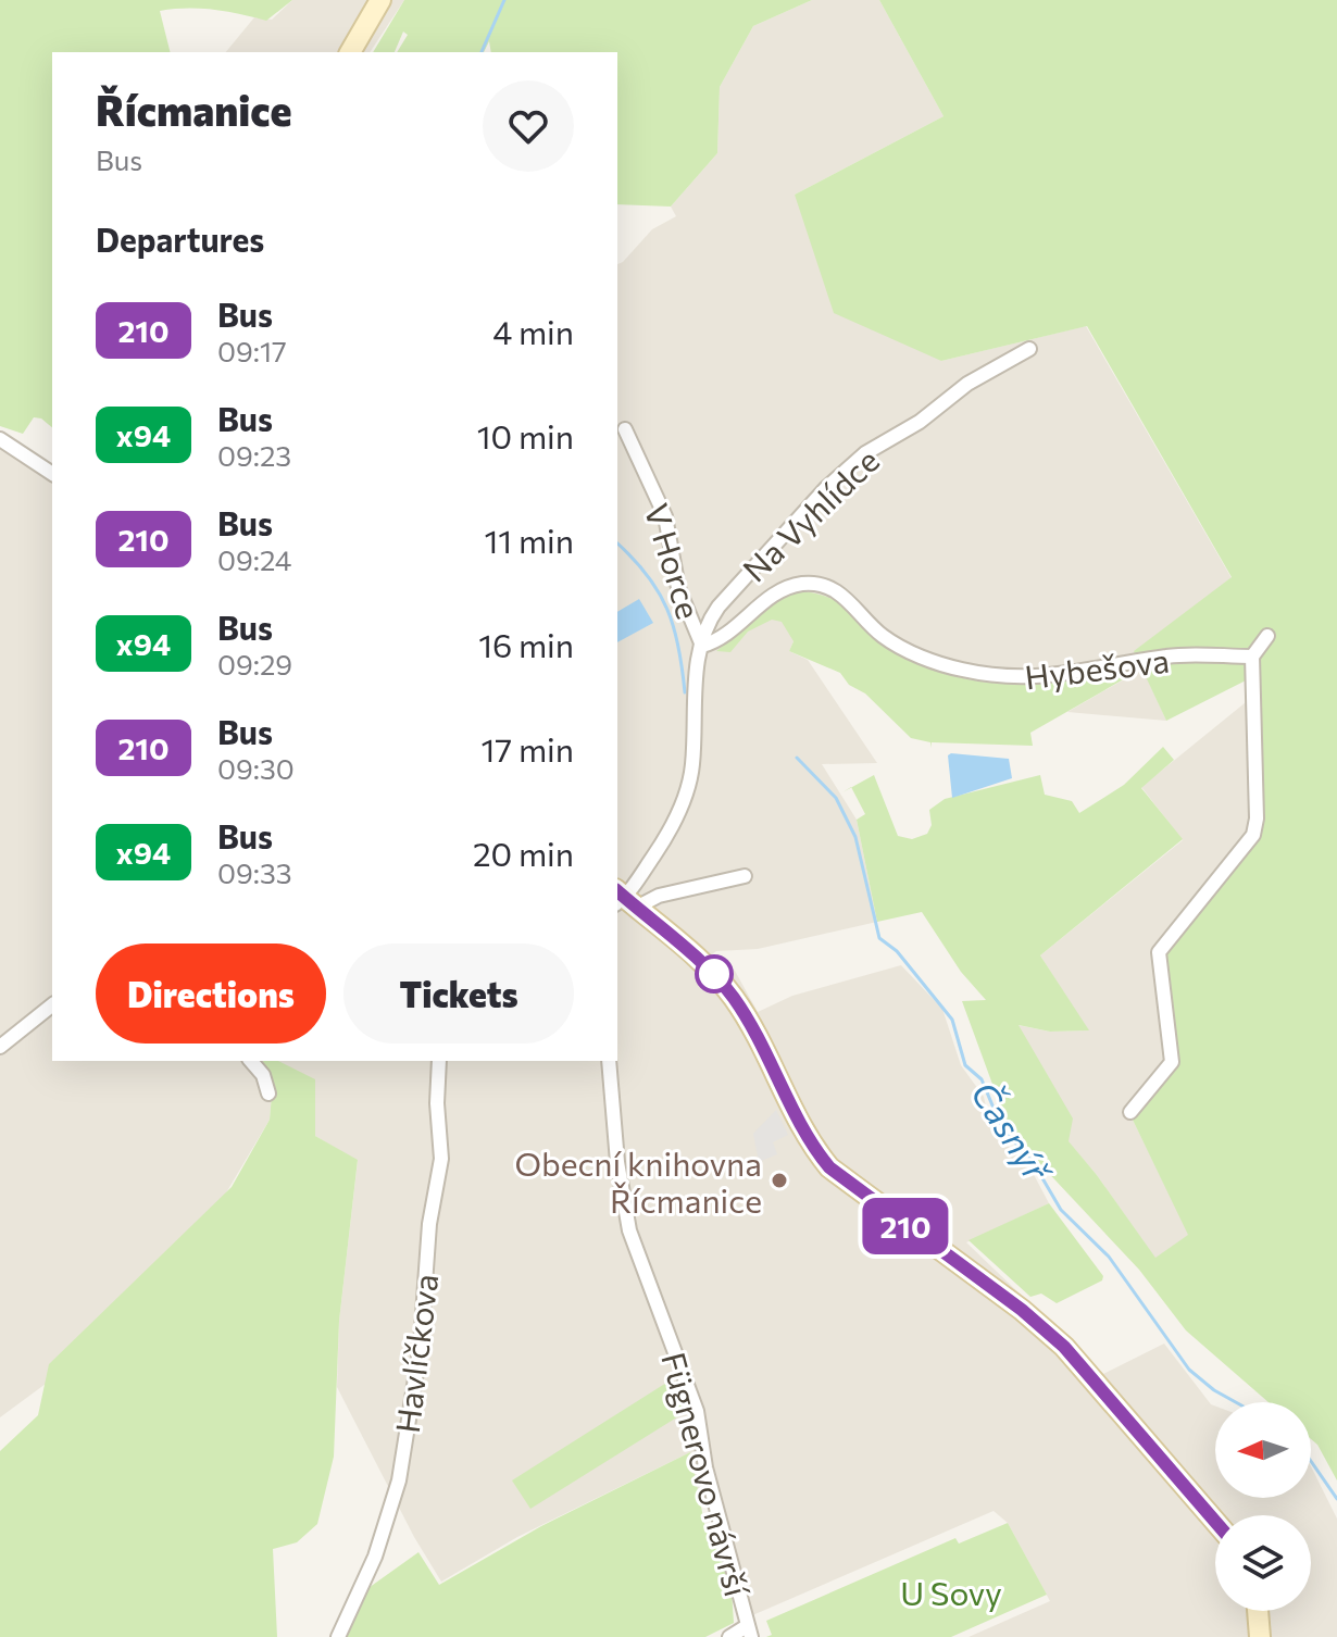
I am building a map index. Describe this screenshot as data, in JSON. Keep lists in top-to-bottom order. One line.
{"streets":{"street":["Na Vyhlídce","V Horce","Hybešova","Havlíčkova","Fügnerovo návrší"]},"crossings":[["Na Vyhlídce","V Horce"],["Na Vyhlídce","Hybešova"],["V Horce","Hybešova"]],"water":["Časnýř"],"parks":["U Sovy"],"places":["Obecní knihovna Řícmanice"],"lines":["bus line 210"],"north":"left","page":{"on_map":"210","heading":[["Řícmanice","Bus"],"Departures"],"list":[{"mark":"210","name":"Bus","note":"09:17","value":"4 min"},{"mark":"x94","name":"Bus","note":"09:23","value":"10 min"},{"mark":"210","name":"Bus","note":"09:24","value":"11 min"},{"mark":"x94","name":"Bus","note":"09:29","value":"16 min"},{"mark":"210","name":"Bus","note":"09:30","value":"17 min"},{"mark":"x94","name":"Bus","note":"09:33","value":"20 min"}],"buttons":["Directions","Tickets"]}}
